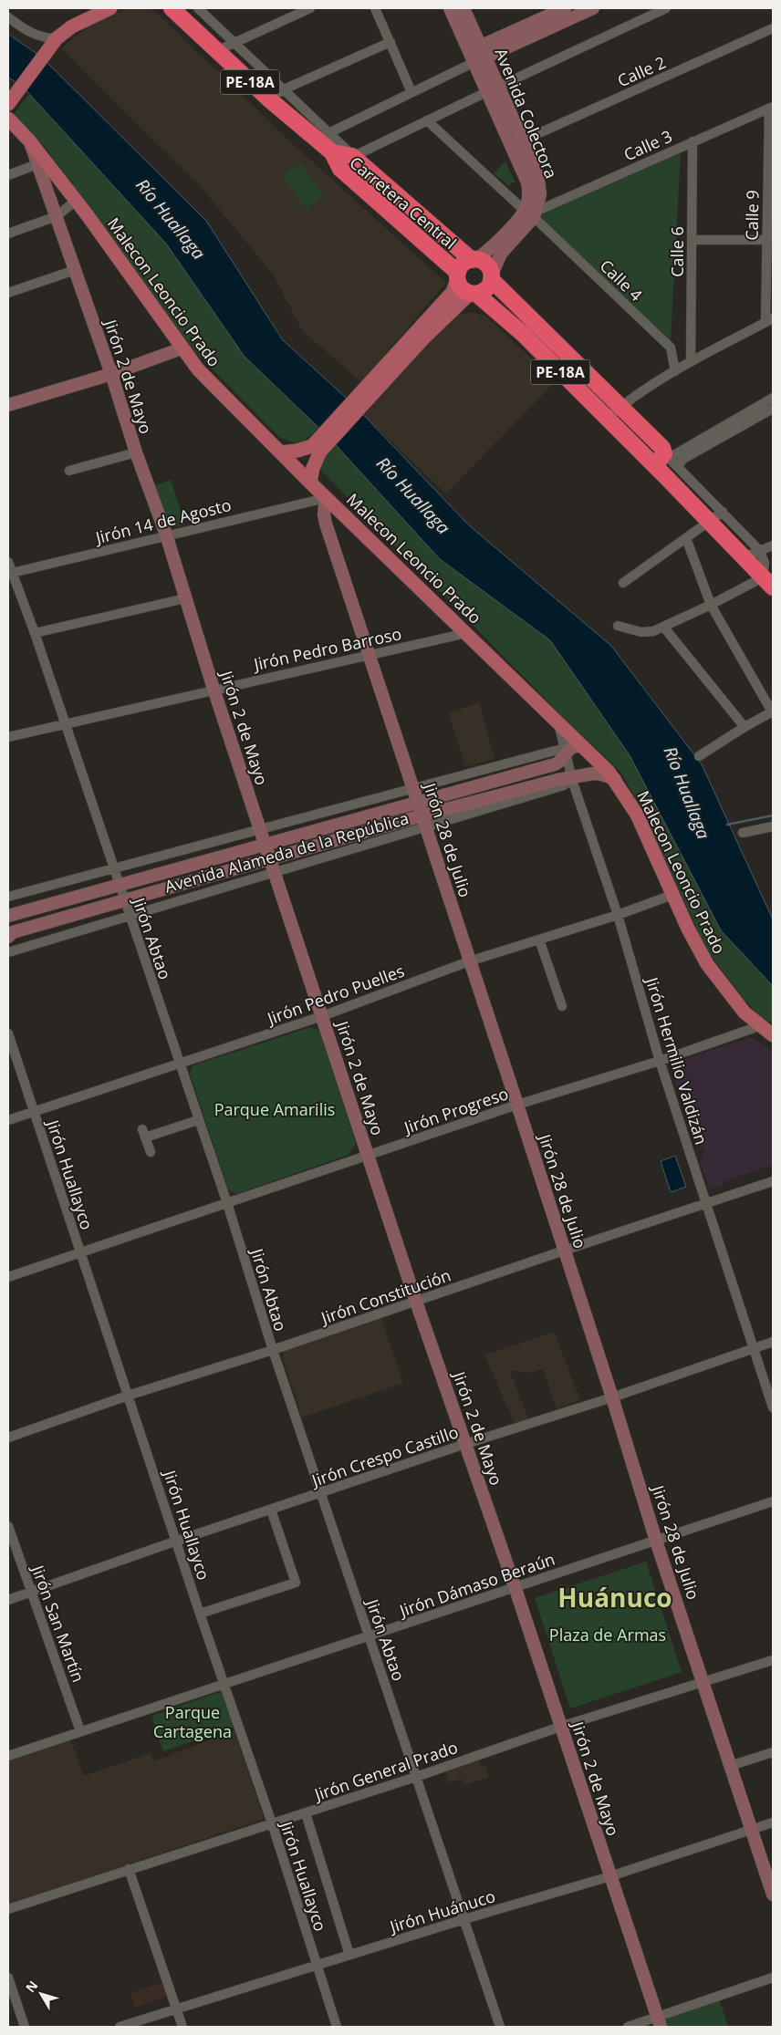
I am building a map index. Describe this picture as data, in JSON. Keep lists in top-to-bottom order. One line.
{"streets":{"highway":["PE-18A","Carretera Central"],"main road":["Malecon Leoncio Prado"],"street":["Calle 2","Avenida Colectora","Calle 3","Calle 9","Calle 6","Calle 4","Jirón 2 de Mayo","Jirón 14 de Agosto","Jirón Pedro Barroso","Jirón 28 de Julio","Avenida Alameda de la República","Jirón Abtao","Jirón Pedro Puelles","Jirón Hermilio Valdizán","Jirón Progreso","Jirón Huallayco","Jirón Constitución","Jirón Crespo Castillo","Jirón Dámaso Beraún","Jirón San Martín","Jirón General Prado","Jirón Huánuco"]},"crossings":[["Calle 2","Avenida Colectora"],["PE-18A","Carretera Central"],["Avenida Colectora","Calle 3"],["Avenida Colectora","Calle 4"],["Calle 3","Calle 9"],["Calle 3","Calle 6"],["Calle 3","Calle 4"],["Malecon Leoncio Prado","Jirón 2 de Mayo"],["Malecon Leoncio Prado","Jirón 14 de Agosto"],["Malecon Leoncio Prado","Jirón Pedro Barroso"],["Malecon Leoncio Prado","Jirón 28 de Julio"],["Malecon Leoncio Prado","Avenida Alameda de la República"],["Malecon Leoncio Prado","Jirón Pedro Puelles"],["Malecon Leoncio Prado","Jirón Hermilio Valdizán"],["Malecon Leoncio Prado","Jirón Progreso"],["Jirón 2 de Mayo","Jirón 14 de Agosto"],["Jirón 2 de Mayo","Jirón Pedro Barroso"],["Jirón 2 de Mayo","Avenida Alameda de la República"],["Jirón 2 de Mayo","Jirón Pedro Puelles"],["Jirón 2 de Mayo","Jirón Progreso"],["Jirón 2 de Mayo","Jirón Constitución"],["Jirón 2 de Mayo","Jirón Crespo Castillo"],["Jirón 2 de Mayo","Jirón Dámaso Beraún"],["Jirón 2 de Mayo","Jirón General Prado"],["Jirón 2 de Mayo","Jirón Huánuco"],["Jirón 14 de Agosto","Jirón 28 de Julio"],["Jirón 14 de Agosto","Jirón Abtao"],["Jirón Pedro Barroso","Jirón 28 de Julio"],["Jirón Pedro Barroso","Jirón Abtao"],["Jirón 28 de Julio","Avenida Alameda de la República"],["Jirón 28 de Julio","Jirón Pedro Puelles"],["Jirón 28 de Julio","Jirón Progreso"],["Jirón 28 de Julio","Jirón Constitución"],["Jirón 28 de Julio","Jirón Crespo Castillo"],["Jirón 28 de Julio","Jirón Dámaso Beraún"],["Jirón 28 de Julio","Jirón General Prado"],["Jirón 28 de Julio","Jirón Huánuco"],["Avenida Alameda de la República","Jirón Abtao"],["Avenida Alameda de la República","Jirón Hermilio Valdizán"],["Jirón Abtao","Jirón Pedro Puelles"],["Jirón Abtao","Jirón Progreso"],["Jirón Abtao","Jirón Constitución"],["Jirón Abtao","Jirón Crespo Castillo"],["Jirón Abtao","Jirón Dámaso Beraún"],["Jirón Abtao","Jirón General Prado"],["Jirón Abtao","Jirón Huánuco"],["Jirón Pedro Puelles","Jirón Hermilio Valdizán"],["Jirón Pedro Puelles","Jirón Huallayco"],["Jirón Hermilio Valdizán","Jirón Progreso"],["Jirón Hermilio Valdizán","Jirón Constitución"],["Jirón Hermilio Valdizán","Jirón Crespo Castillo"],["Jirón Progreso","Jirón Huallayco"],["Jirón Huallayco","Jirón Constitución"],["Jirón Huallayco","Jirón Crespo Castillo"],["Jirón Huallayco","Jirón Dámaso Beraún"],["Jirón Huallayco","Jirón General Prado"],["Jirón Huallayco","Jirón Huánuco"],["Jirón Crespo Castillo","Jirón San Martín"],["Jirón Dámaso Beraún","Jirón San Martín"]],"districts":["Huánuco"],"water":["Río Huallaga"],"parks":["Parque Amarilis","Plaza de Armas","Parque Cartagena"],"north":"top left"}
